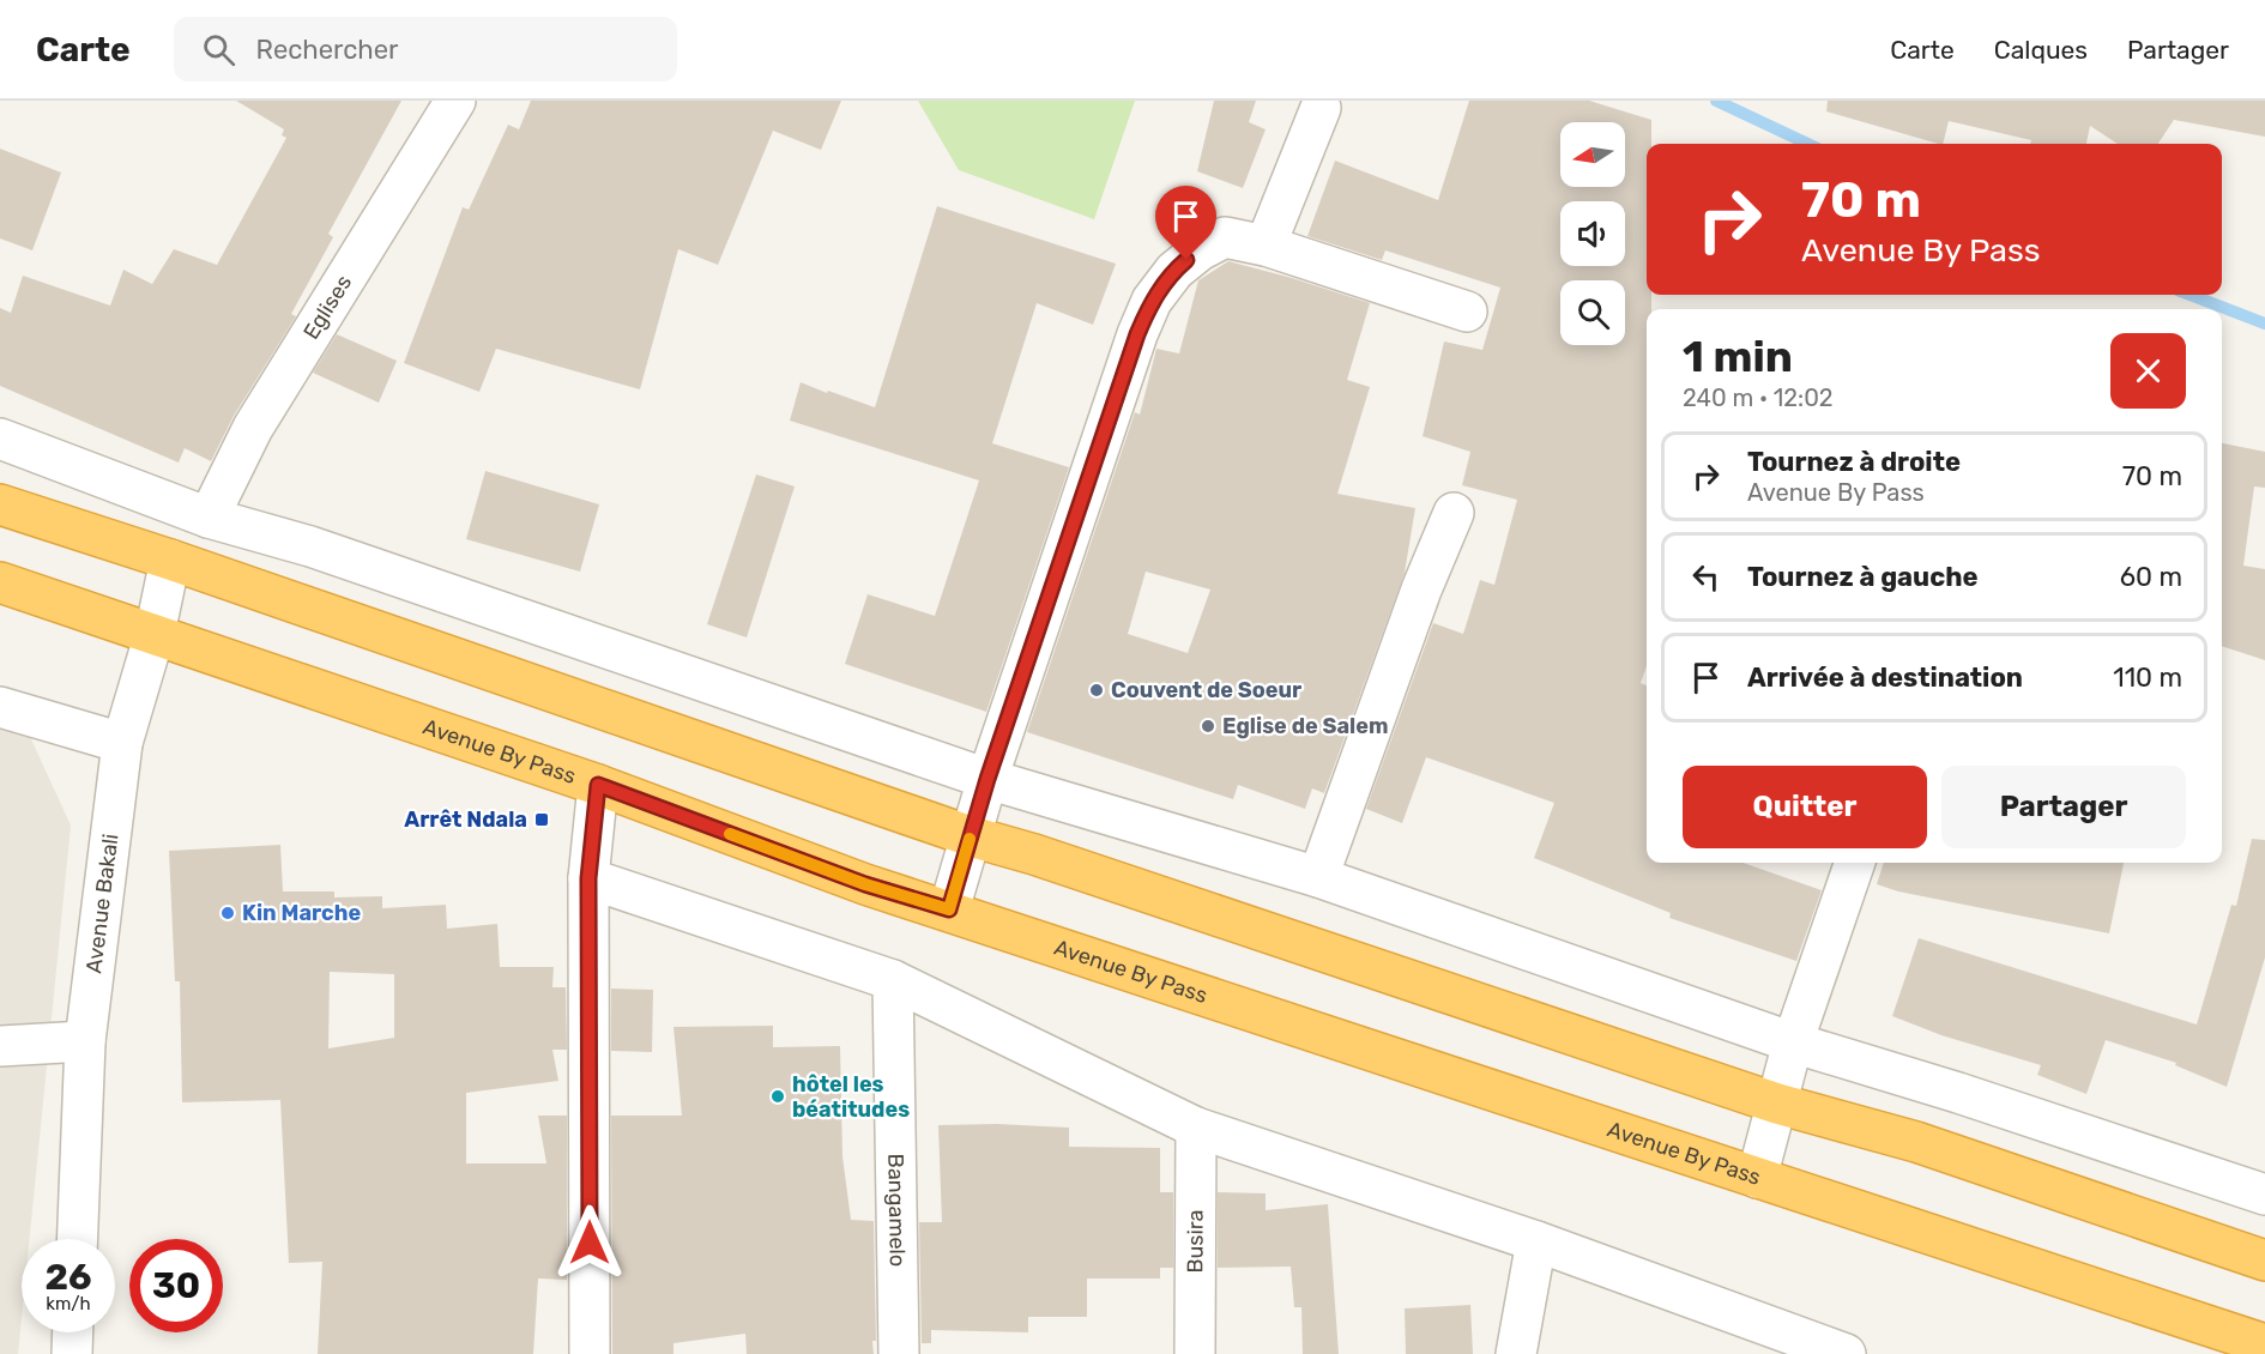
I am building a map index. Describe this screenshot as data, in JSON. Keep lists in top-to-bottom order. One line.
{"streets":{"highway":["Avenue By Pass"],"street":["Eglises","Avenue Bakali","Bangamelo","Busira"]},"crossings":[["Avenue By Pass","Avenue Bakali"]],"places":{"other":["Couvent de Soeur","Eglise de Salem","Kin Marche","hôtel les béatitudes"],"transit":["Arrêt Ndala"]},"north":"left","page":{"header":"Carte","search":"Rechercher","nav":["Carte","Calques","Partager"],"turn":["70 m","Avenue By Pass"],"heading":["1 min","240 m · 12:02"],"list":[{"name":"Tournez à droite","note":"Avenue By Pass","value":"70 m"},{"name":"Tournez à gauche","value":"60 m"},{"name":"Arrivée à destination","value":"110 m"}],"buttons":["Quitter","Partager"],"speed":"26 km/h","limit":"30"}}
